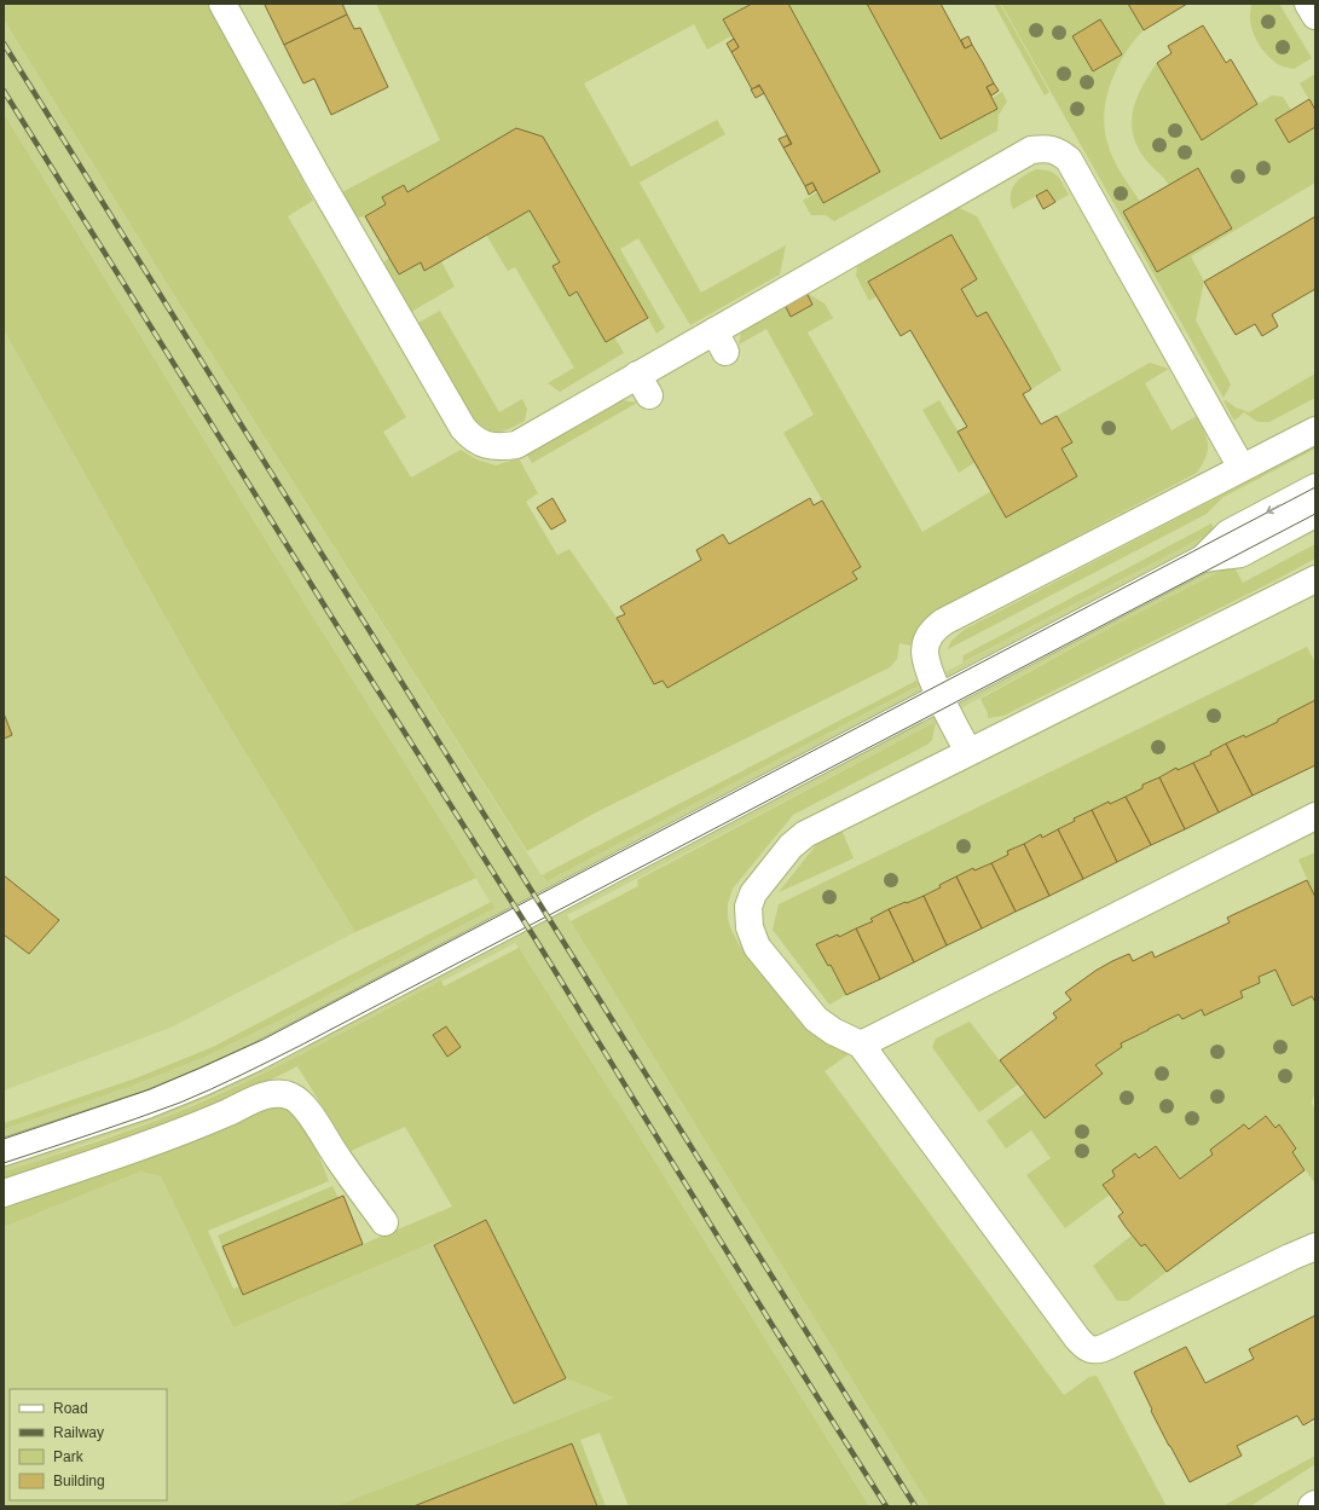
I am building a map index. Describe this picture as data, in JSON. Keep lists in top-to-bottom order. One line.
{"legend":["Road","Railway","Park","Building"]}
